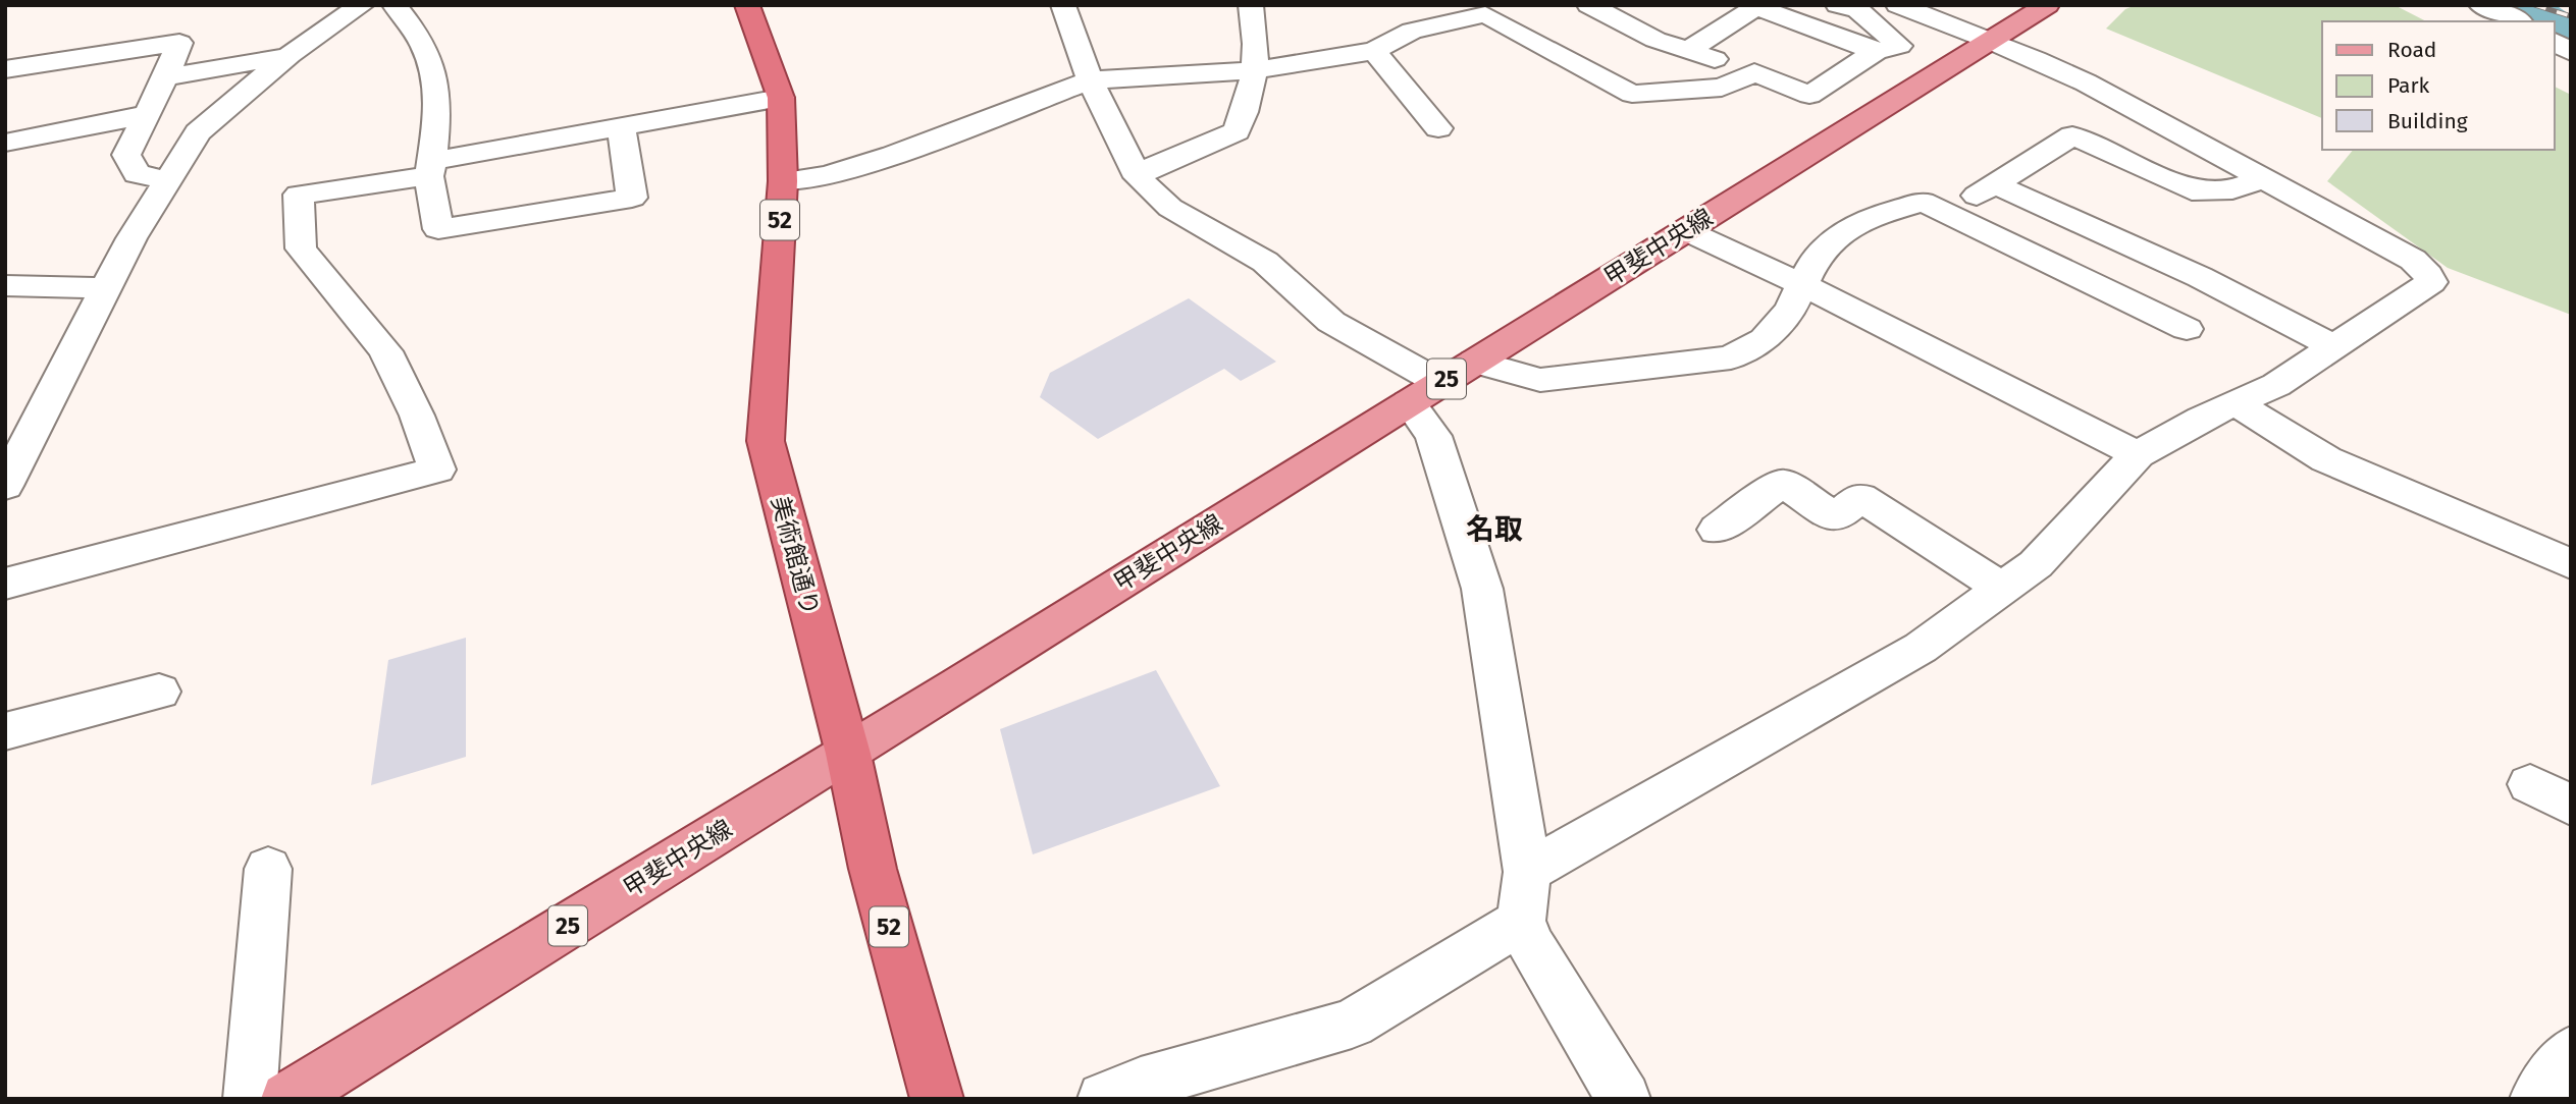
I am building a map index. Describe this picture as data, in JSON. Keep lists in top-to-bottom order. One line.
{"streets":{"highway":["52","美術館通り"],"main road":["甲斐中央線","25"]},"crossings":[["甲斐中央線","美術館通り"]],"districts":["名取"],"legend":["Road","Park","Building"]}
